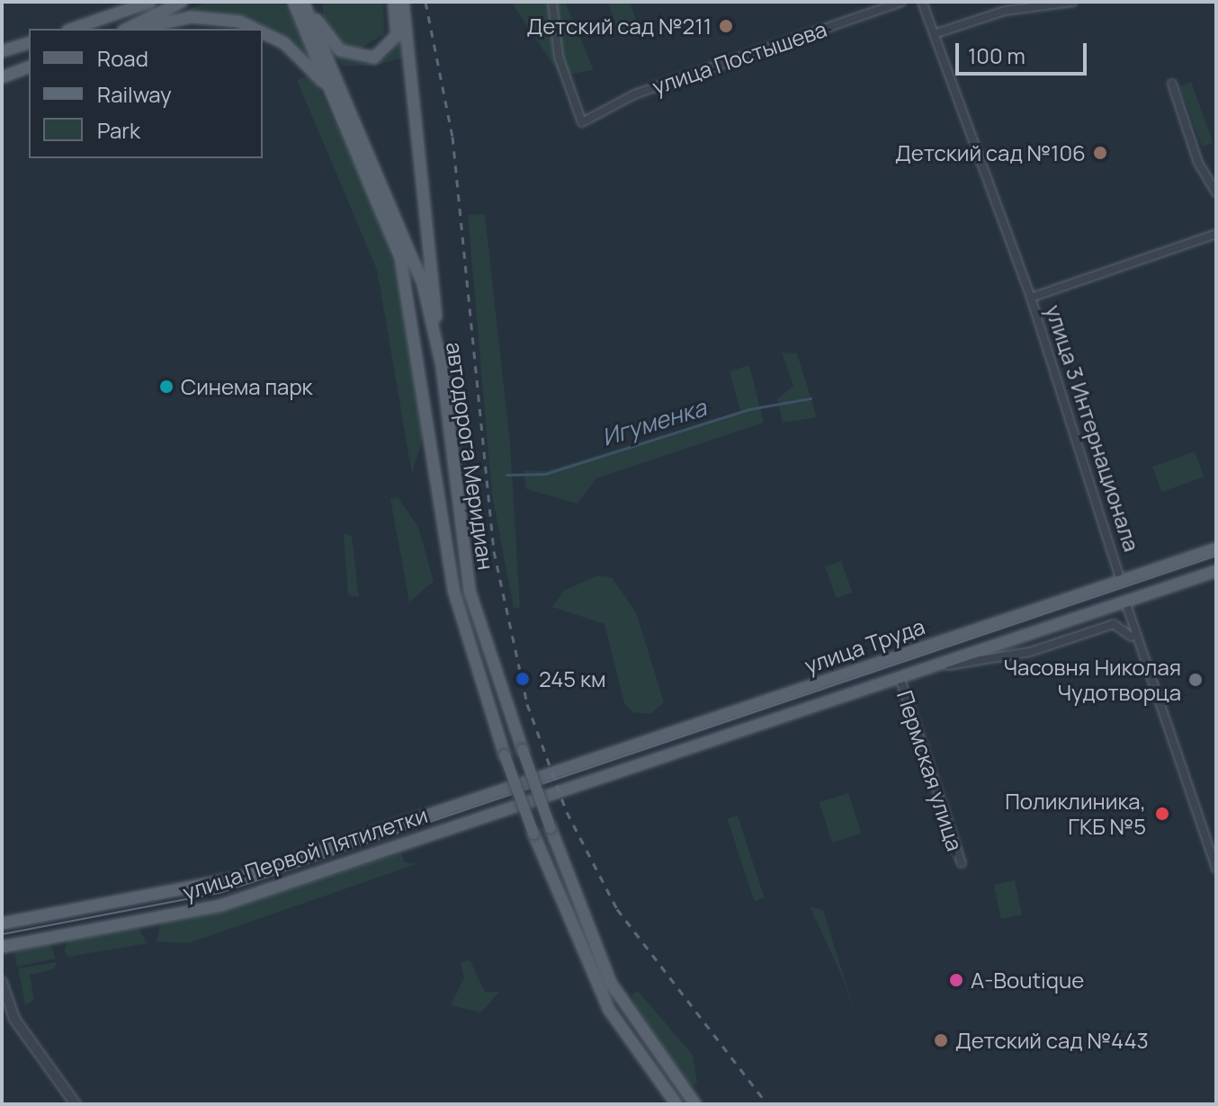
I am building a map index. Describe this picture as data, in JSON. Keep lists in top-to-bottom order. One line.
{"streets":{"main road":["улица 3 Интернационала","автодорога Меридиан","улица Труда","улица Первой Пятилетки"],"street":["улица Постышева","Пермская улица"]},"crossings":[["улица 3 Интернационала","улица Труда"],["улица Труда","Пермская улица"],["улица Труда","улица Первой Пятилетки"]],"water":["Игуменка"],"places":["Детский сад №211","Детский сад №106","Синема парк","245 км","Часовня Николая Чудотворца","Поликлиника, ГКБ №5","A-Boutique","Детский сад №443"],"legend":["Road","Railway","Park"],"scale_bar":"100 m"}
